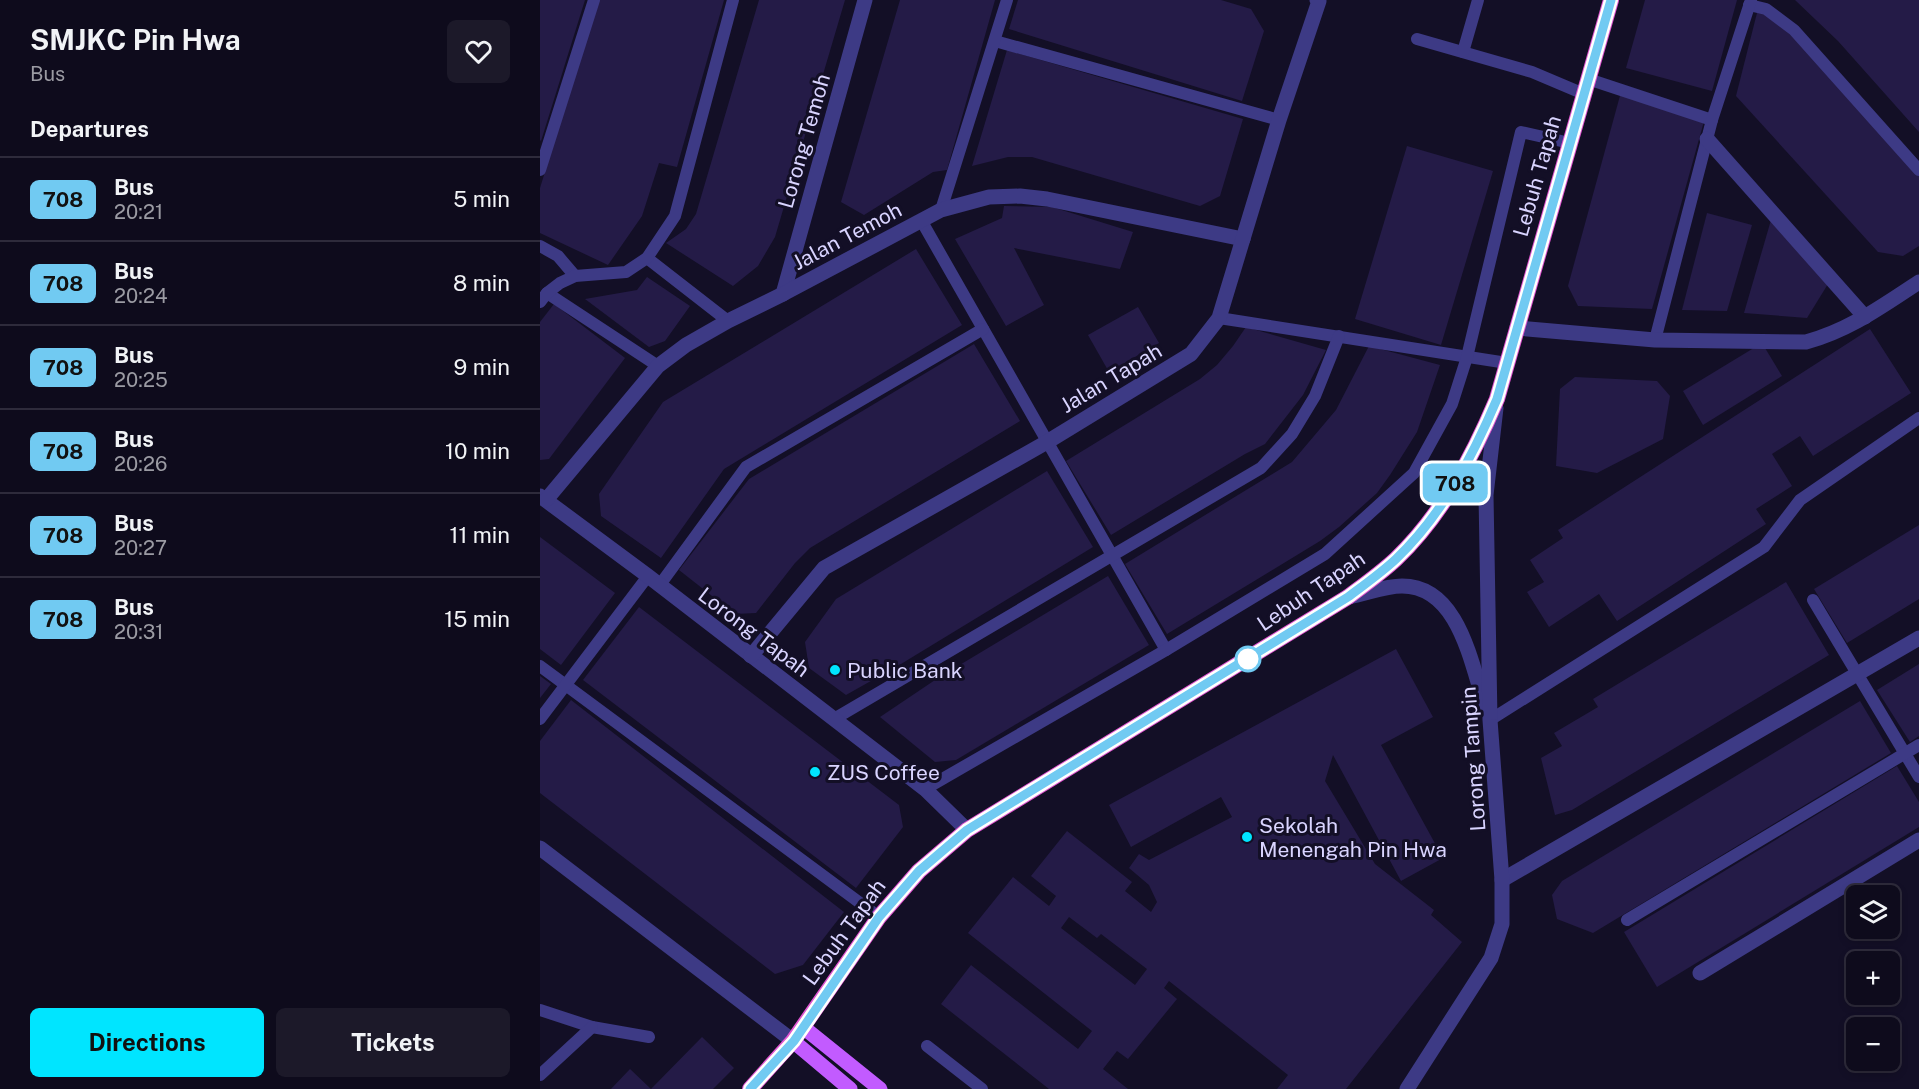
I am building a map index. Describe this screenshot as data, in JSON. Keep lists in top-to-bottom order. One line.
{"streets":{"highway":["Lebuh Tapah"],"street":["Lorong Temoh","Jalan Temoh","Jalan Tapah","Lorong Tapah","Lorong Tampin"]},"crossings":[["Lorong Temoh","Jalan Temoh"],["Lebuh Tapah","Lorong Tapah"],["Lebuh Tapah","Lorong Tampin"],["Jalan Temoh","Jalan Tapah"],["Jalan Temoh","Lorong Tapah"],["Jalan Tapah","Lorong Tapah"]],"places":["Public Bank","ZUS Coffee","Sekolah Menengah Pin Hwa"],"lines":["bus line 708"],"page":{"heading":[["SMJKC Pin Hwa","Bus"],"Departures"],"on_map":"708","list":[{"mark":"708","name":"Bus","note":"20:21","value":"5 min"},{"mark":"708","name":"Bus","note":"20:24","value":"8 min"},{"mark":"708","name":"Bus","note":"20:25","value":"9 min"},{"mark":"708","name":"Bus","note":"20:26","value":"10 min"},{"mark":"708","name":"Bus","note":"20:27","value":"11 min"},{"mark":"708","name":"Bus","note":"20:31","value":"15 min"}],"map_buttons":["+","−"],"buttons":["Directions","Tickets"]}}
